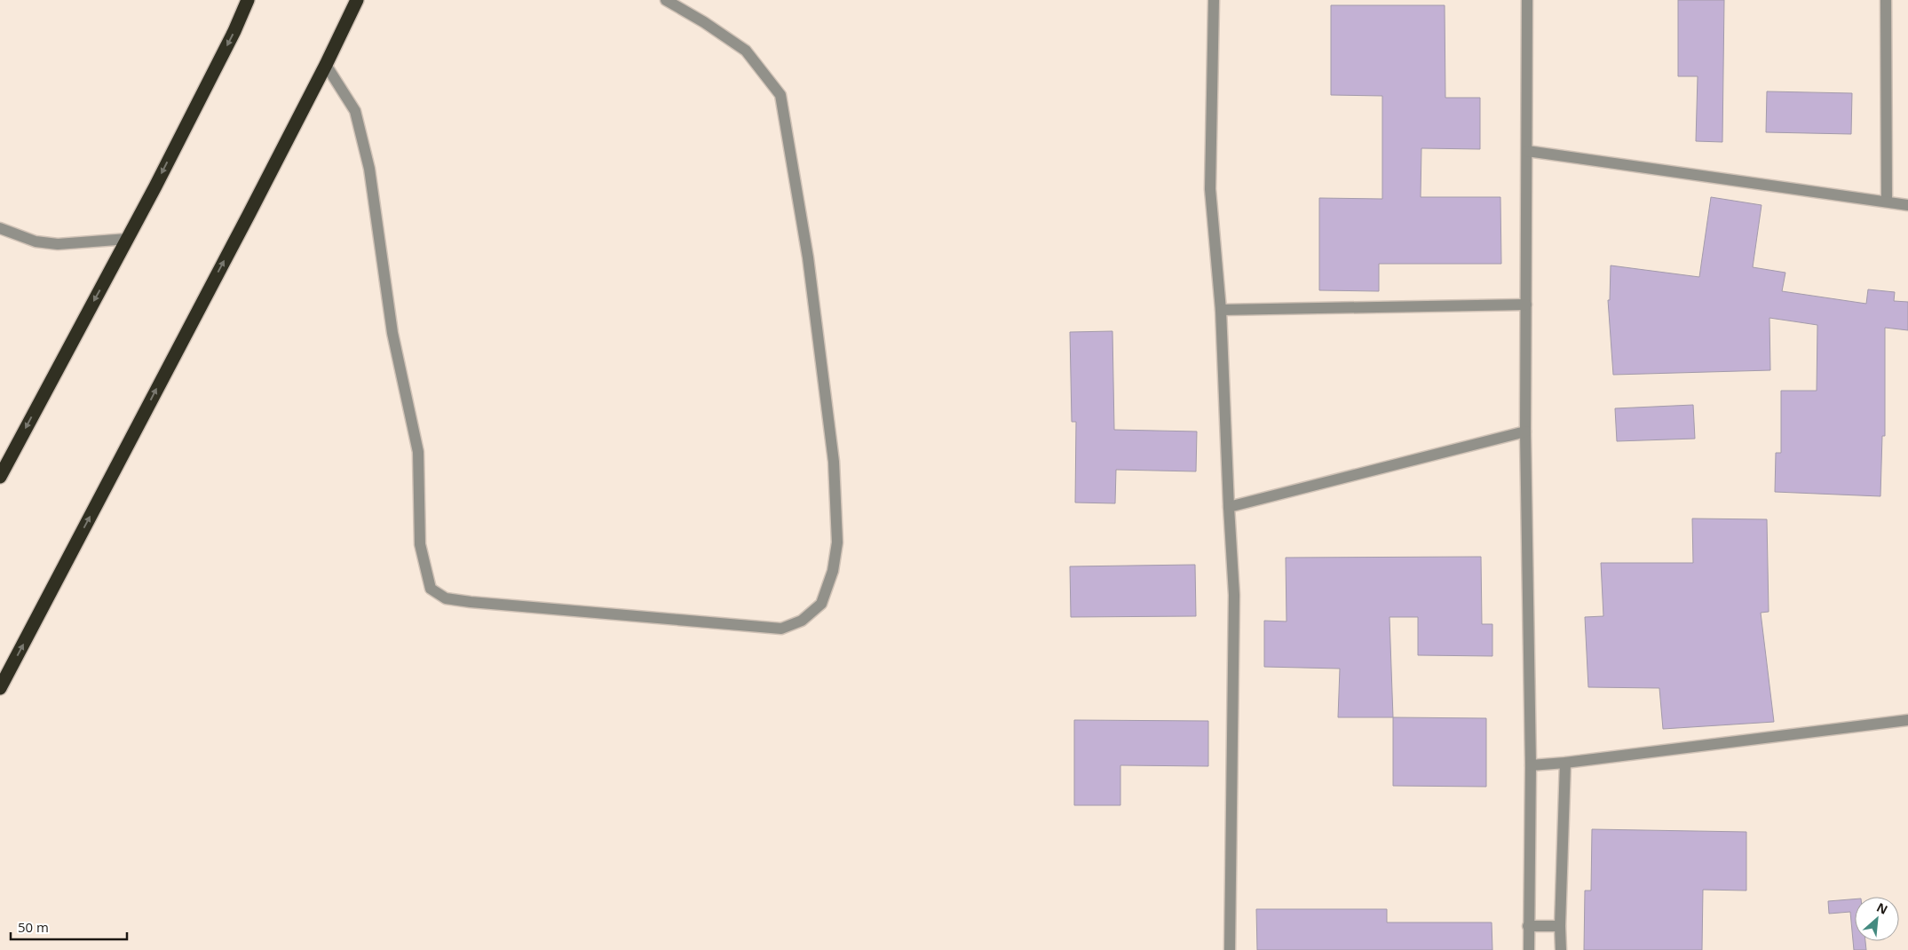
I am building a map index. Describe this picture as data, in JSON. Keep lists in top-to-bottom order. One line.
{"scale_bar":"50 m","north":"top right"}
